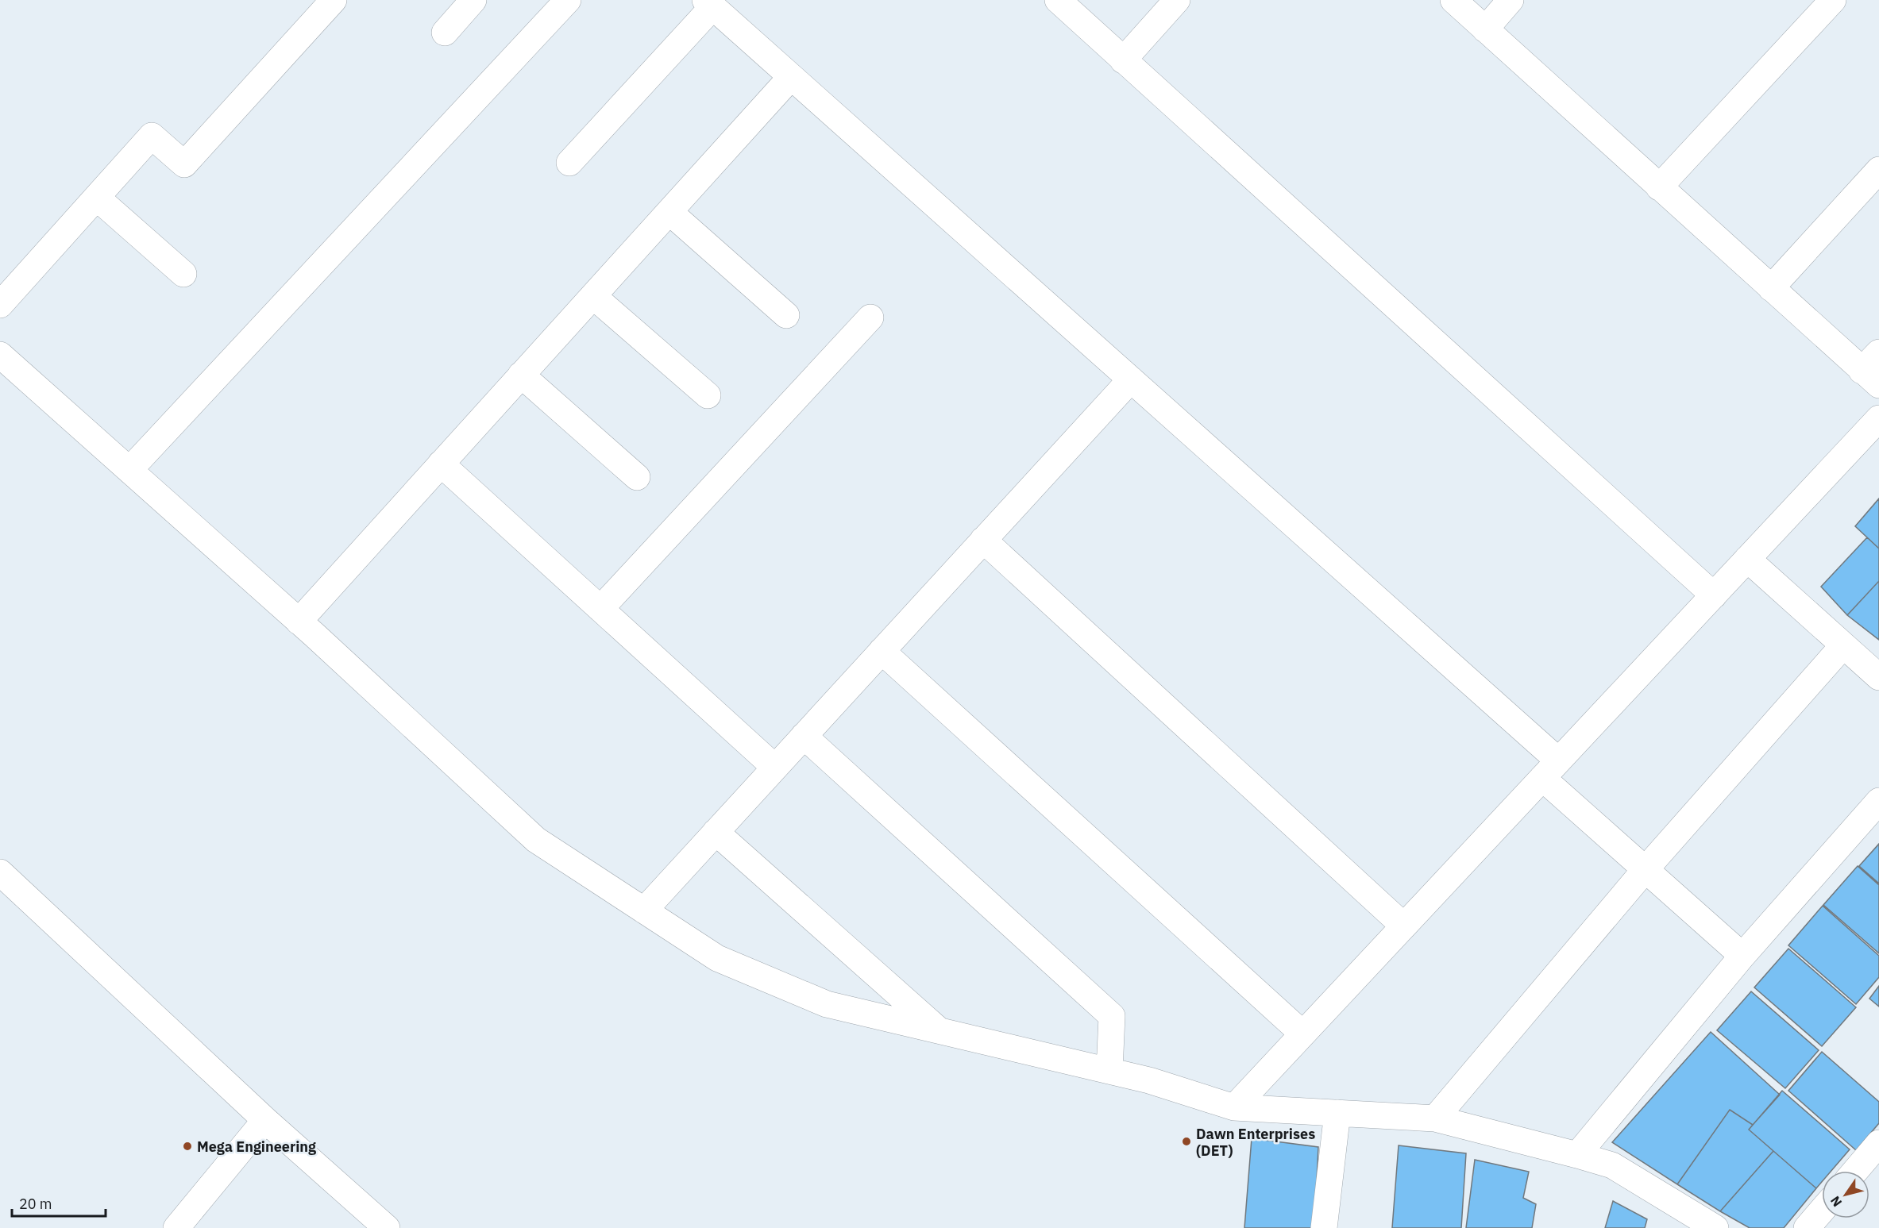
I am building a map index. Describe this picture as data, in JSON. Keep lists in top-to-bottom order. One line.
{"places":["Dawn Enterprises (DET)","Mega Engineering"],"scale_bar":"20 m","north":"bottom left"}
